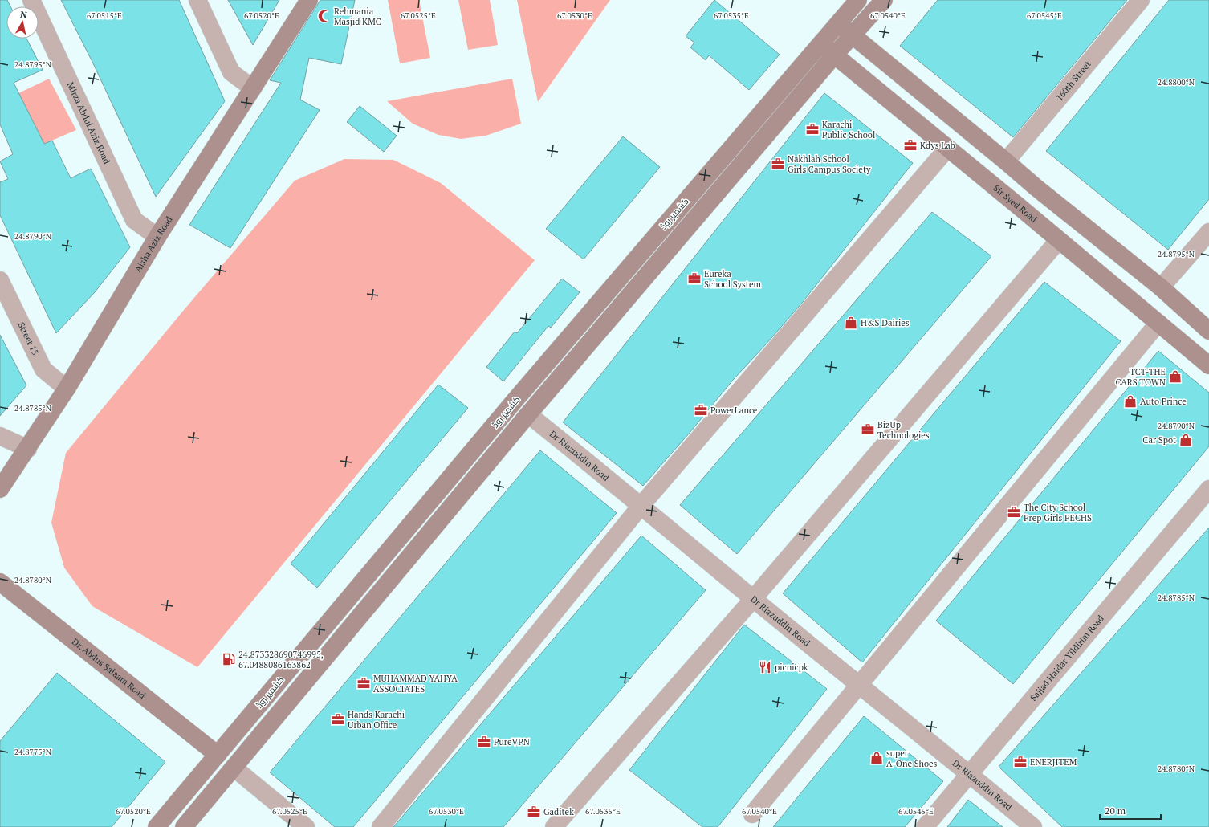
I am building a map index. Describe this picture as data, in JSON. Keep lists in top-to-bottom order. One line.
{"streets":{"main road":["Sir Syed Road","کشمیر روڈ","Aisha Aziz Road","Dr. Abdus Salaam Road"],"street":["160th Street","Mirza Abdul Aziz Road","Street 15","Dr Riazuddin Road","Sajjad Haidar Yildirim Road"]},"crossings":[["Mirza Abdul Aziz Road","Aisha Aziz Road"],["Sir Syed Road","کشمیر روڈ"],["کشمیر روڈ","Dr. Abdus Salaam Road"],["Aisha Aziz Road","Street 15"],["Dr Riazuddin Road","Sajjad Haidar Yildirim Road"]],"places":{"mosque":["Rehmania Masjid KMC"],"office":["Karachi Public School","Kdys Lab","Nakhlah School Girls Campus Society","Eureka School System","PowerLance","BizUp Technologies","The City School Prep Girls PECHS","MUHAMMAD YAHYA ASSOCIATES","Hands Karachi Urban Office","PureVPN","ENERJITEM","Gaditek"],"shop":["H&S Dairies","TCT-THE CARS TOWN","Auto Prince","Car Spot","super A-One Shoes"],"fuel station":["24.873328690746995, 67.0488086163862"],"restaurant":["picnicpk"]},"scale_bar":"20 m","north":"top","coordinates":["67.0515°E","67.0520°E","67.0525°E","67.0530°E","67.0535°E","67.0540°E","67.0545°E","24.8795°N","24.8800°N","24.8790°N","24.8785°N","24.8780°N","24.8775°N"]}
